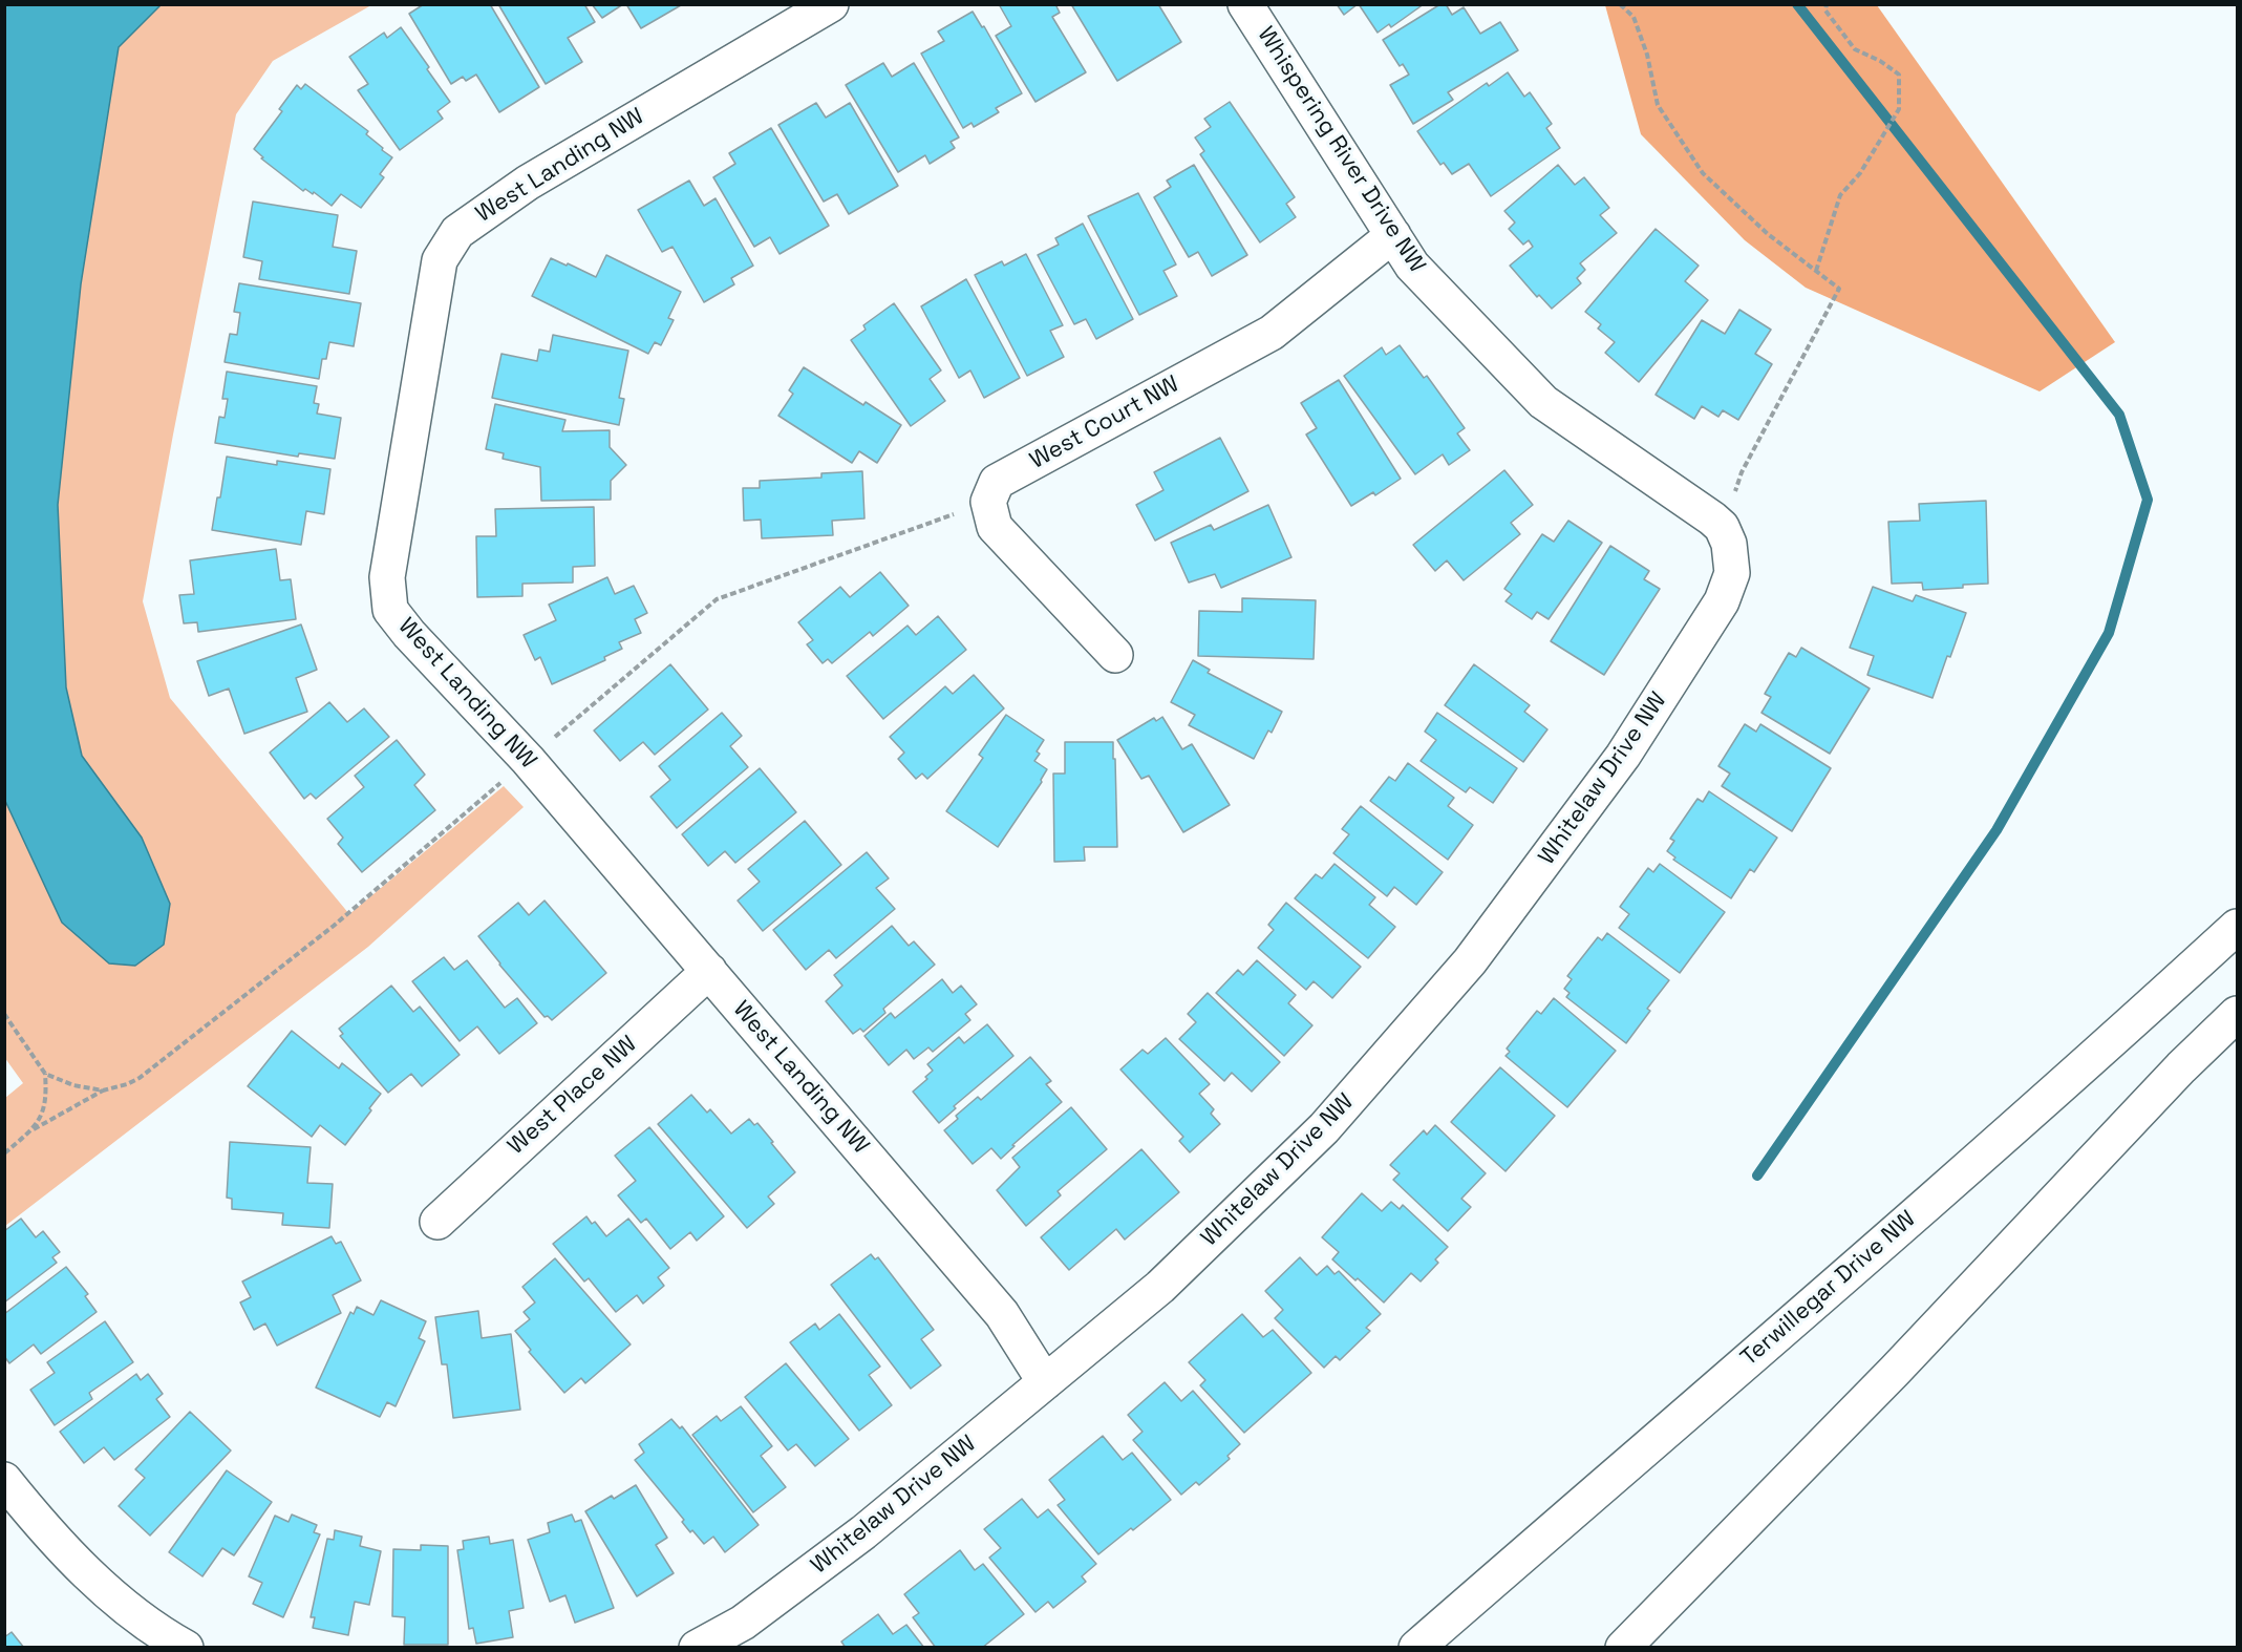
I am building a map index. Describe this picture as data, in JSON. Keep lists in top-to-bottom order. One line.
{"streets":{"street":["Whispering River Drive NW","West Landing NW","West Court NW","Whitelaw Drive NW","West Place NW","Terwillegar Drive NW"]},"crossings":[["Whispering River Drive NW","West Court NW"],["Whispering River Drive NW","Whitelaw Drive NW"],["West Landing NW","Whitelaw Drive NW"],["West Landing NW","West Place NW"]]}
